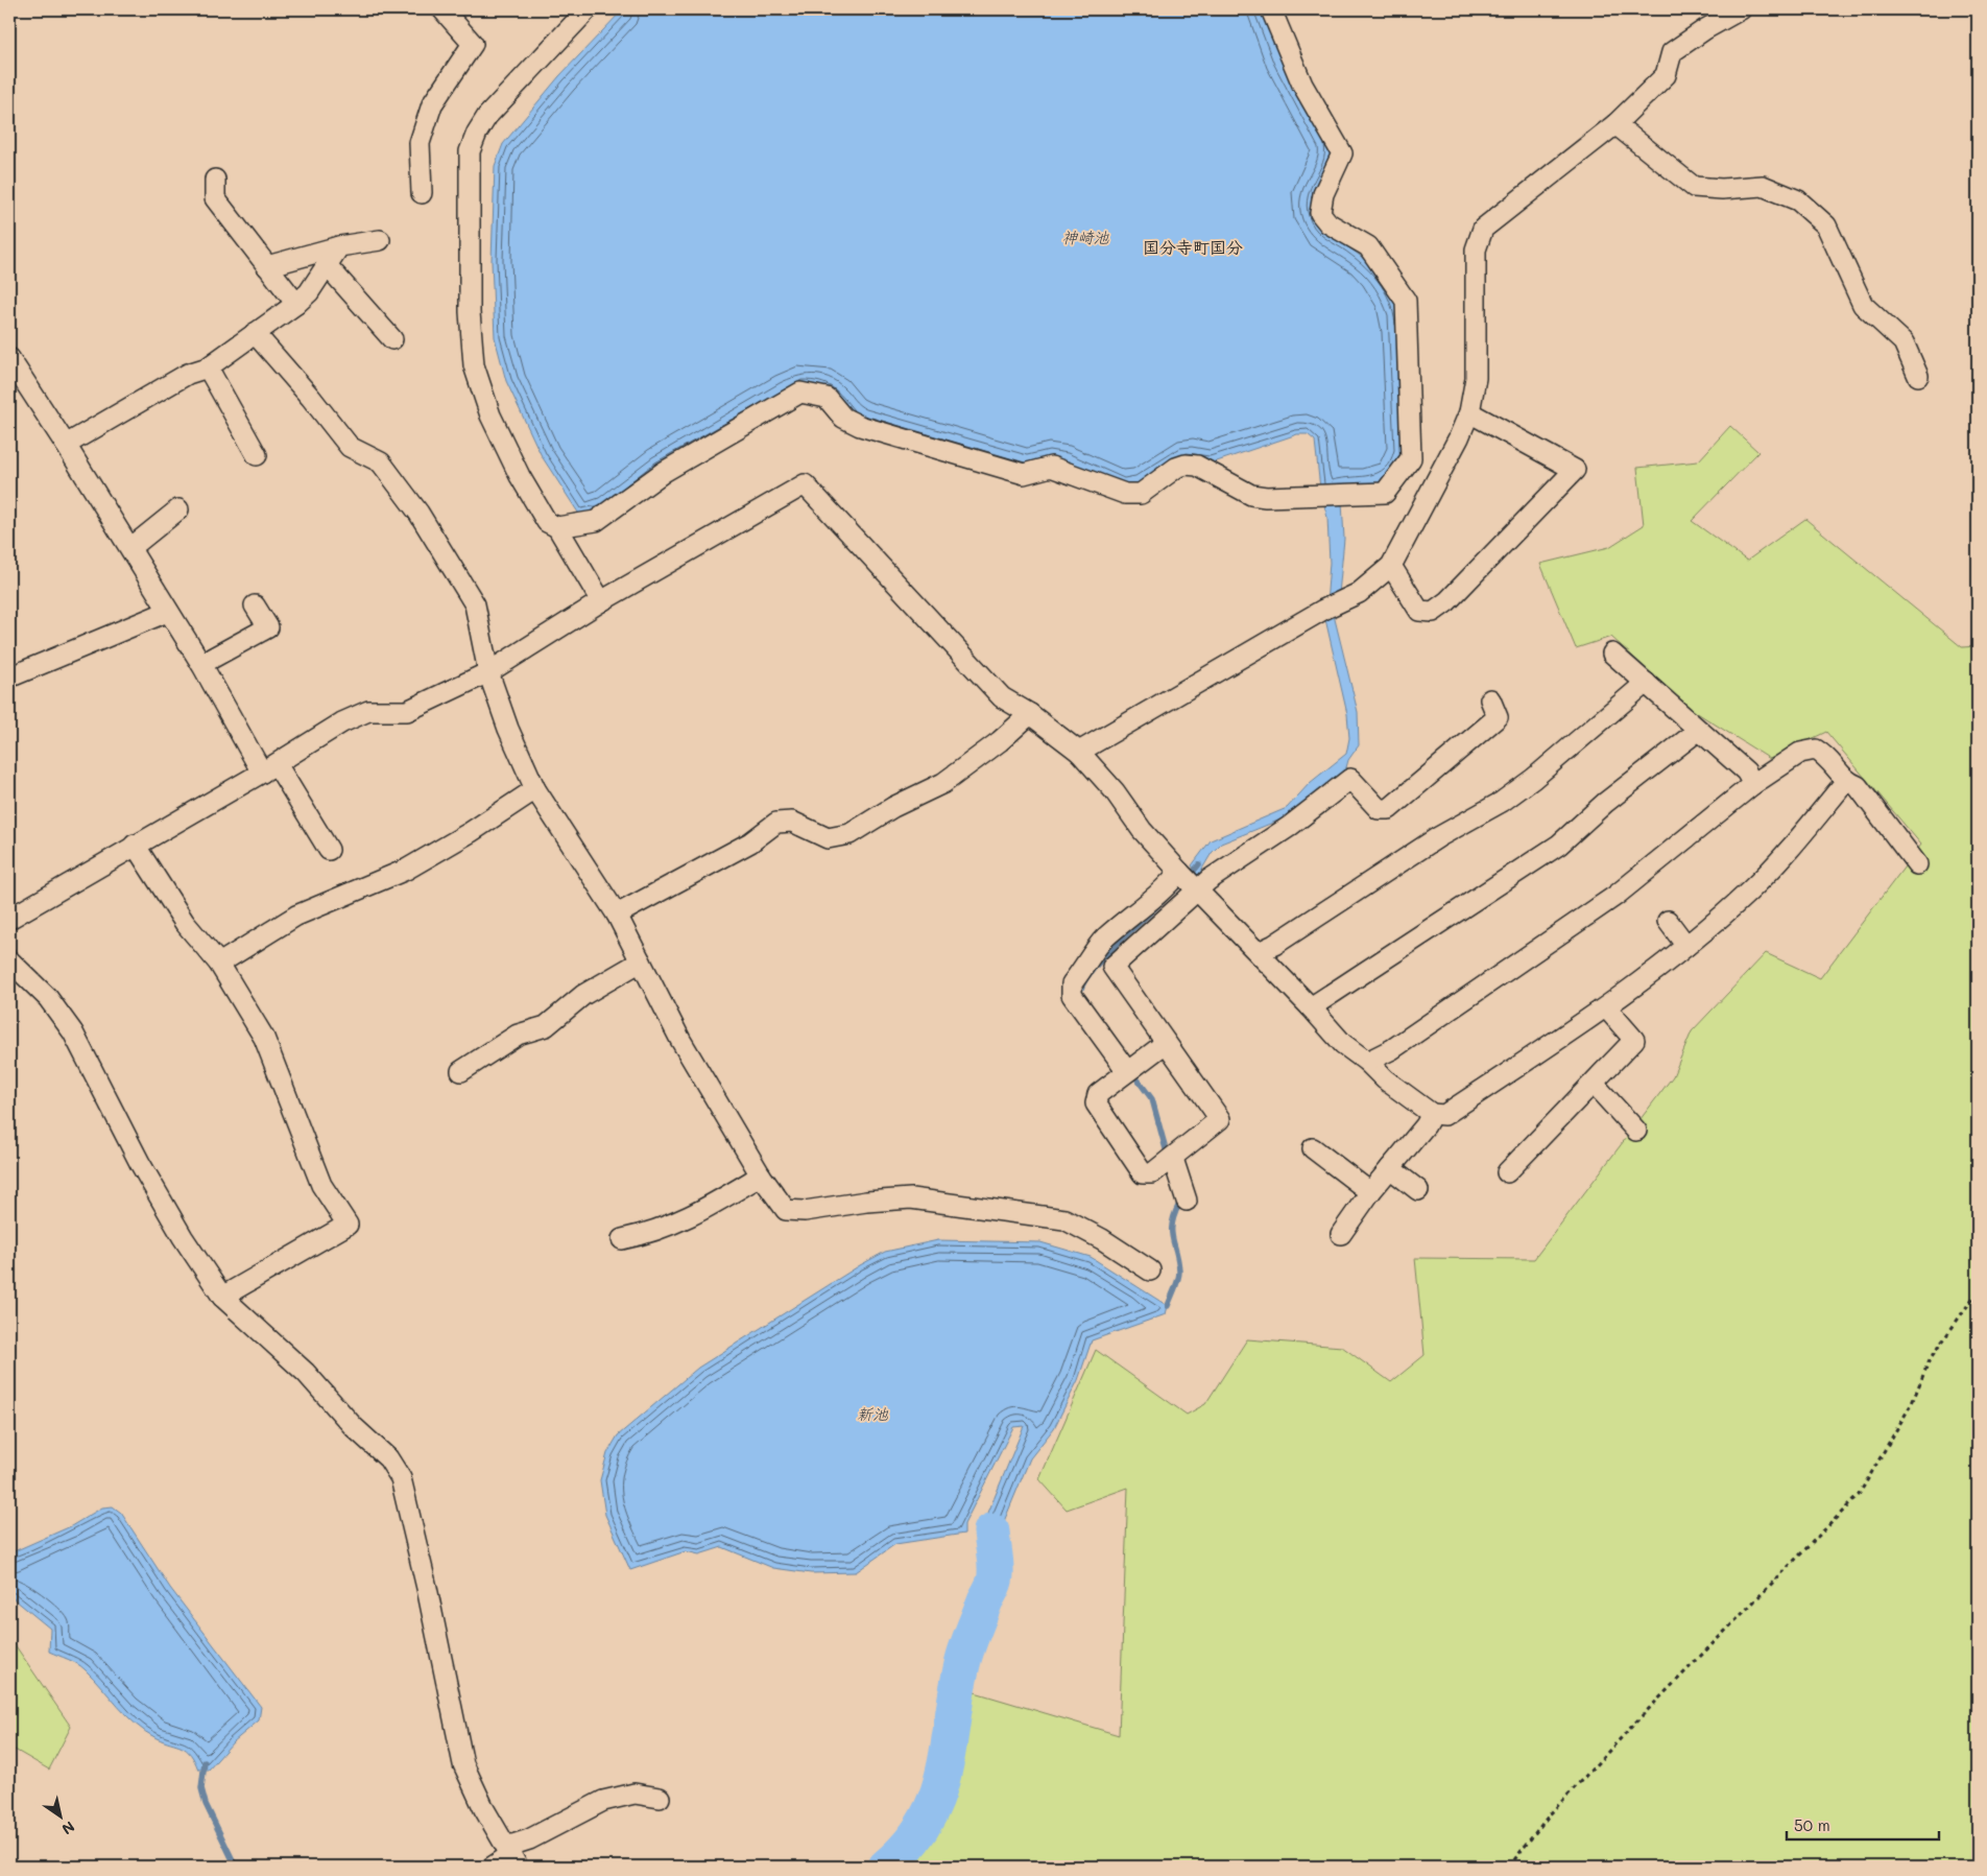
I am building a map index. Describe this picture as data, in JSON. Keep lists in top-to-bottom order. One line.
{"districts":["国分寺町国分"],"water":["神崎池","新池"],"scale_bar":"50 m","north":"bottom right"}
